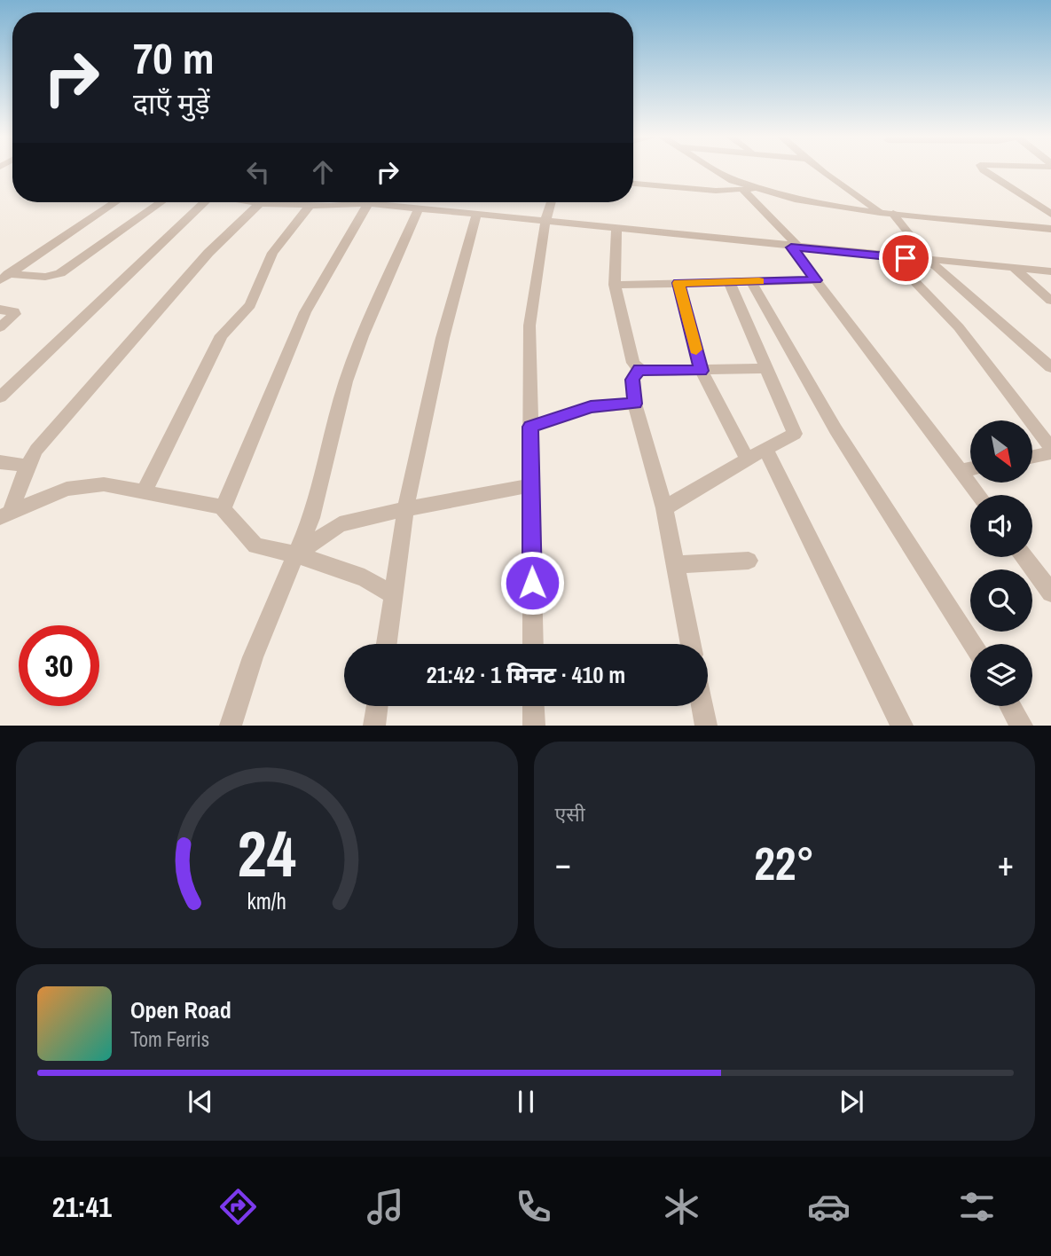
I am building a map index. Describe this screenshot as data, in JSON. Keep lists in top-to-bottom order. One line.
{"north":"bottom right","page":{"turn":["70 m","दाएँ मुड़ें"],"limit":"30","trip":"21:42 · 1 मिनट · 410 m","tile":"एसी","heat":["−","22°","+"],"song":["Open Road","Tom Ferris"],"tabs":"21:41","gauge":["24","km/h"]}}
